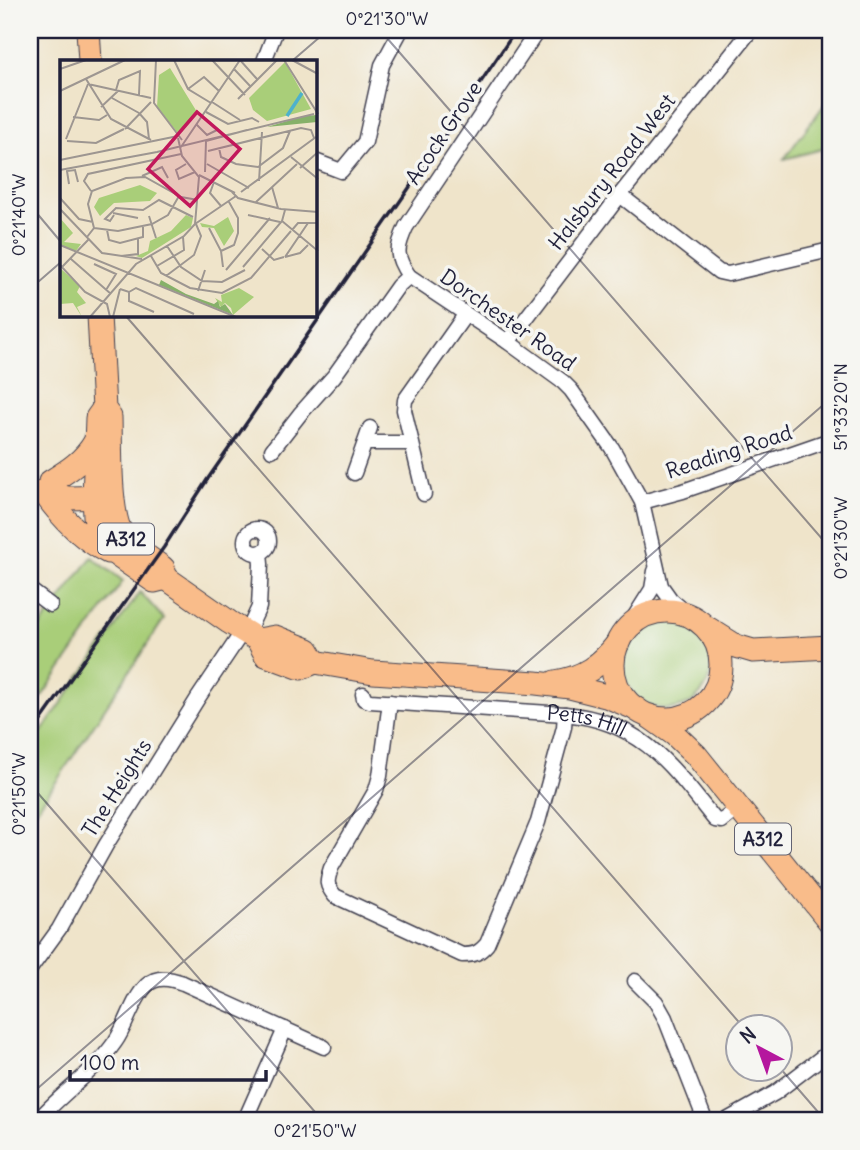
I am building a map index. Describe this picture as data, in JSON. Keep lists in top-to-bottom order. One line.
{"streets":{"main road":["A312","Petts Hill"],"street":["Acock Grove","Halsbury Road West","Dorchester Road","Reading Road","The Heights"]},"crossings":[["Acock Grove","Dorchester Road"],["Halsbury Road West","Dorchester Road"],["Dorchester Road","Reading Road"],["Dorchester Road","Petts Hill"],["A312","Petts Hill"],["Petts Hill","The Heights"]],"scale_bar":"100 m","north":"top left","coordinates":["0°21'30\"W","0°21'40\"W","51°33'20\"N","0°21'50\"W"]}
